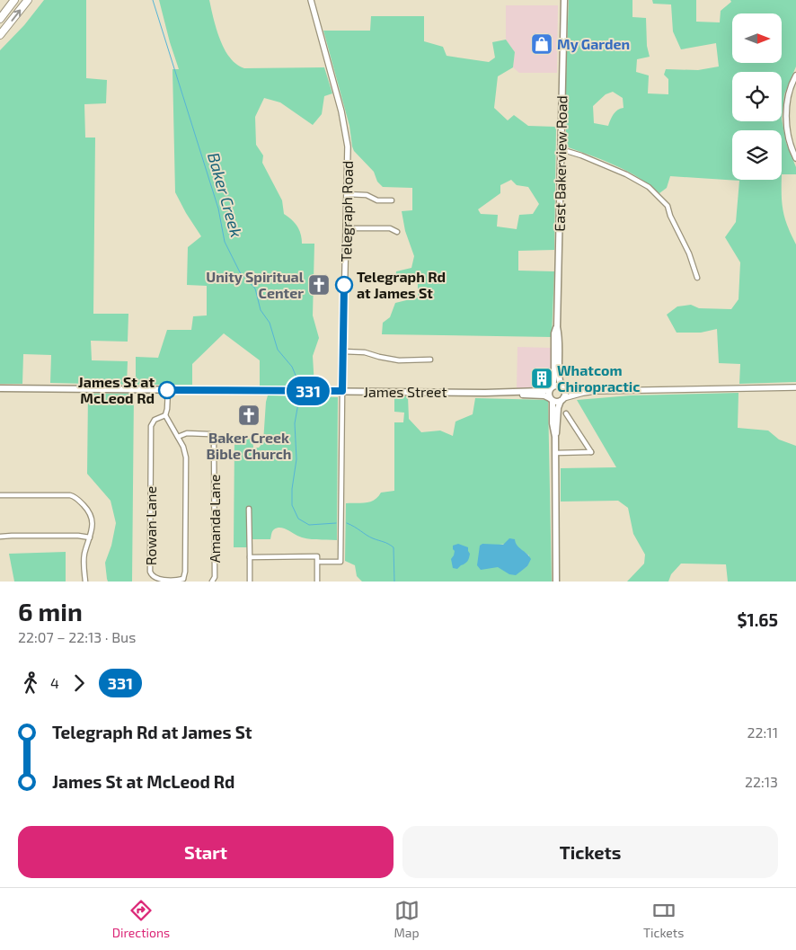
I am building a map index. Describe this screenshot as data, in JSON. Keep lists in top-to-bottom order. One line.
{"streets":{"main road":["East Bakerview Road","James Street"],"street":["Telegraph Road","Amanda Lane","Rowan Lane"]},"crossings":[["East Bakerview Road","James Street"],["Telegraph Road","James Street"]],"water":["Baker Creek"],"places":{"shop":["My Garden"],"church":["Unity Spiritual Center","Baker Creek Bible Church"],"other":["Telegraph Rd at James St","James St at McLeod Rd"],"building":["Whatcom Chiropractic"]},"lines":["bus line 331"],"north":"right","page":{"on_map":"331","heading":["6 min","22:07 – 22:13 · Bus","$1.65"],"legs":["4","331"],"list":[{"name":"Telegraph Rd at James St","value":"22:11"},{"name":"James St at McLeod Rd","value":"22:13"}],"buttons":["Start","Tickets"],"tabs":["Directions","Map","Tickets"]}}
